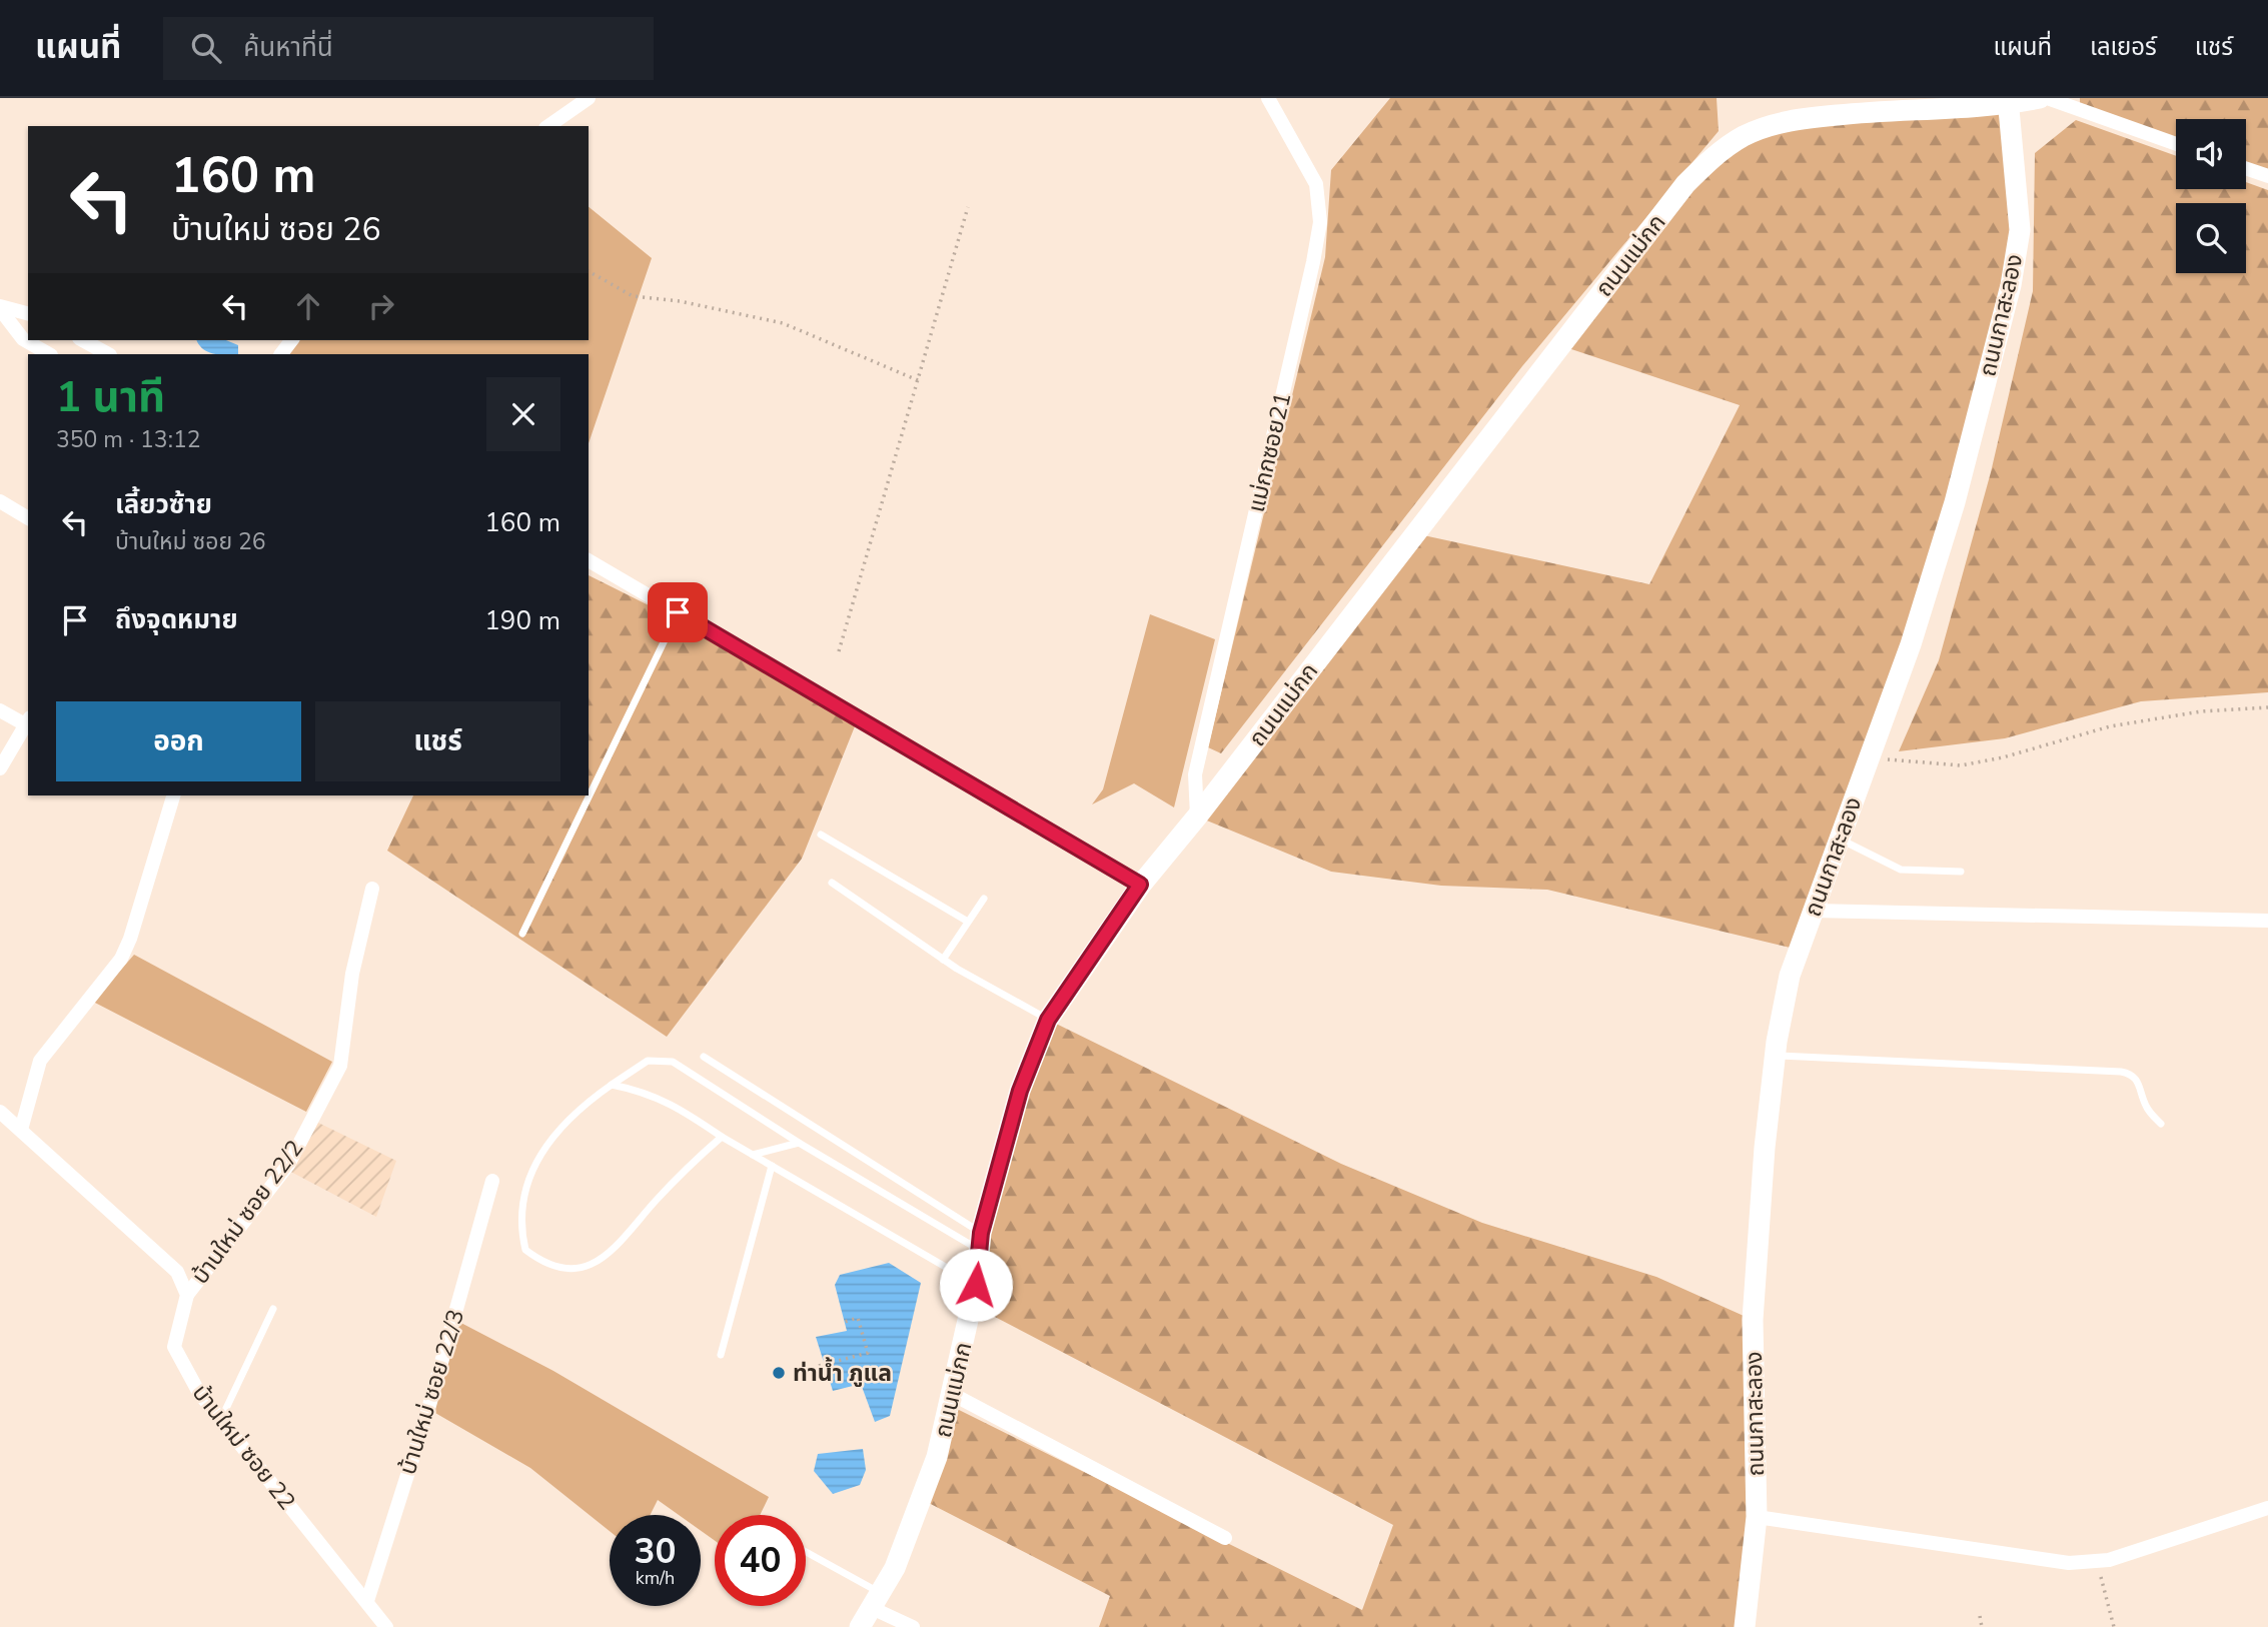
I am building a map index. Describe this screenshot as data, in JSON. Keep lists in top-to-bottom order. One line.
{"streets":{"street":["ถนนแม่กก","ถนนกาสะลอง","แม่กกซอย21","บ้านใหม่ ซอย 22/2","บ้านใหม่ ซอย 22/3","บ้านใหม่ ซอย 22"]},"crossings":[["ถนนแม่กก","ถนนกาสะลอง"],["ถนนแม่กก","แม่กกซอย21"],["บ้านใหม่ ซอย 22/2","บ้านใหม่ ซอย 22"],["บ้านใหม่ ซอย 22/3","บ้านใหม่ ซอย 22"]],"places":["ท่าน้ำ ภูแล"],"page":{"header":"แผนที่","search":"ค้นหาที่นี่","nav":["แผนที่","เลเยอร์","แชร์"],"turn":["160 m","บ้านใหม่ ซอย 26"],"heading":["1 นาที","350 m · 13:12"],"list":[{"name":"เลี้ยวซ้าย","note":"บ้านใหม่ ซอย 26","value":"160 m"},{"name":"ถึงจุดหมาย","value":"190 m"}],"buttons":["ออก","แชร์"],"speed":"30 km/h","limit":"40"}}
